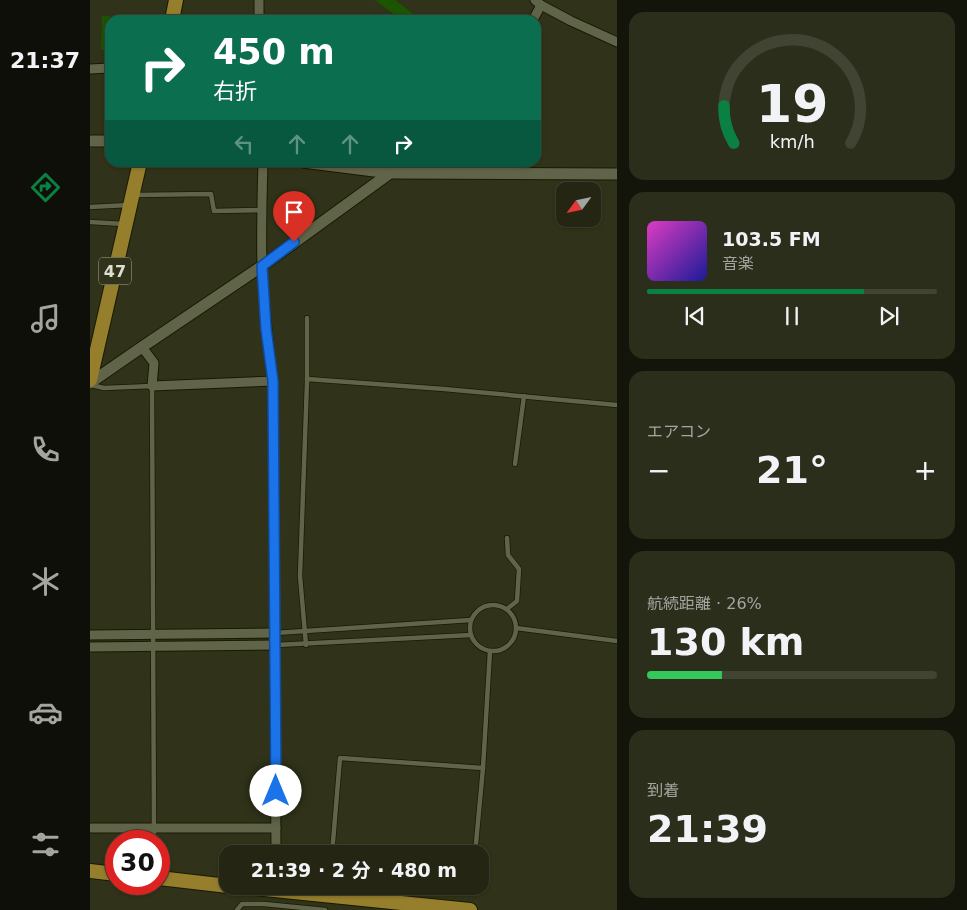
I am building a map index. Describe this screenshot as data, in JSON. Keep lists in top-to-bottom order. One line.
{"streets":{"main road":["47"]},"north":"bottom left","page":{"tabs":"21:37","turn":["450 m","右折"],"song":["103.5 FM","音楽"],"tile":["エアコン",["航続距離 · 26%","130 km"],["到着","21:39"]],"heat":["−","21°","+"],"limit":"30","trip":"21:39 · 2 分 · 480 m","gauge":["19","km/h"]}}
